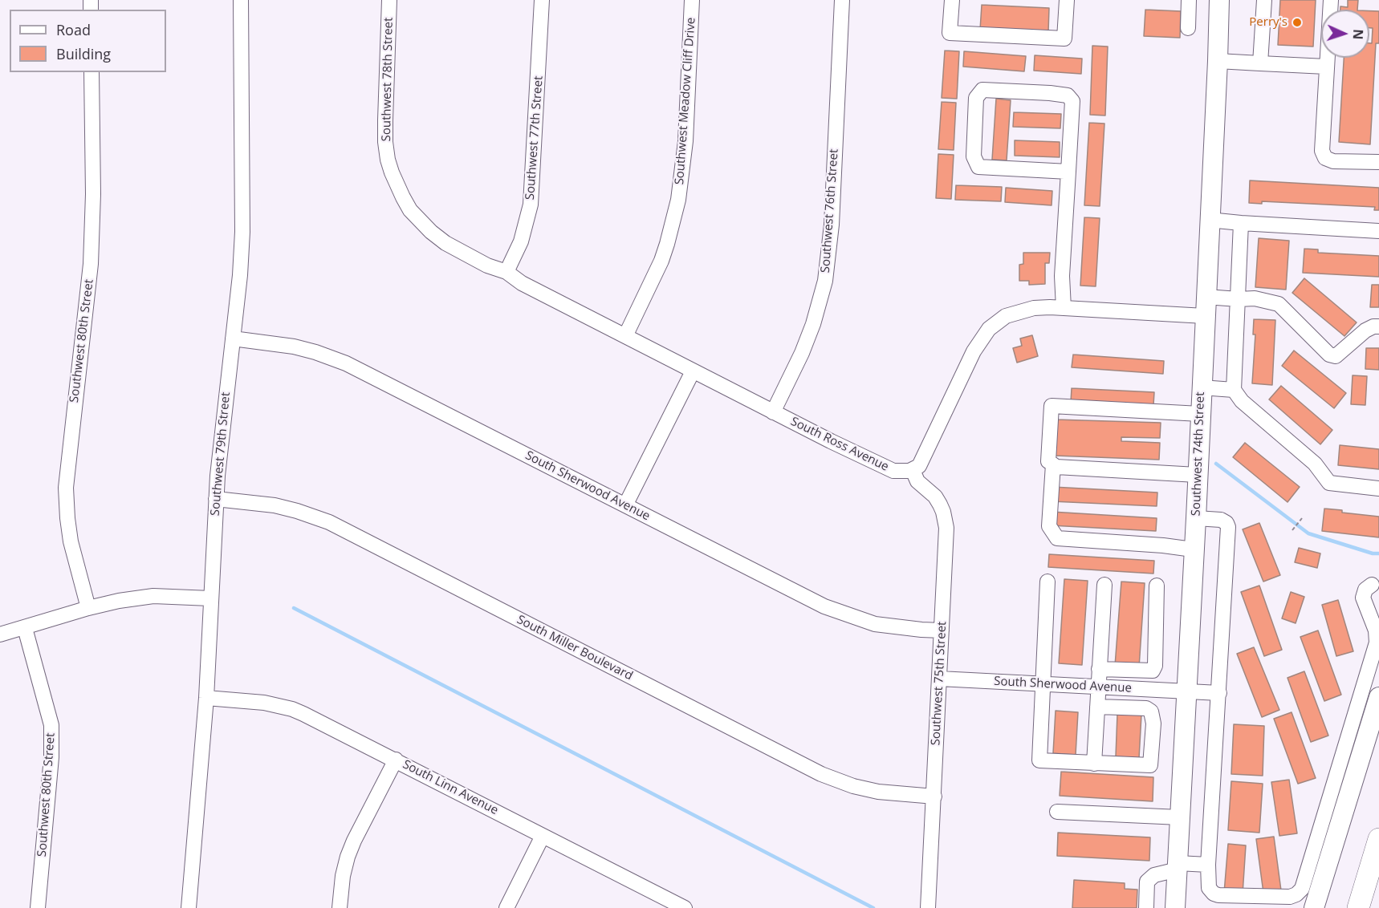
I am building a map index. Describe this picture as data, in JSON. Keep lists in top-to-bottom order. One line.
{"streets":{"main road":["Southwest 74th Street"],"street":["Southwest 78th Street","Southwest Meadow Cliff Drive","Southwest 77th Street","Southwest 76th Street","Southwest 80th Street","South Ross Avenue","Southwest 79th Street","South Sherwood Avenue","South Miller Boulevard","Southwest 75th Street","South Linn Avenue"]},"crossings":[["Southwest 78th Street","Southwest 77th Street"],["Southwest 78th Street","South Ross Avenue"],["Southwest Meadow Cliff Drive","South Ross Avenue"],["Southwest 77th Street","South Ross Avenue"],["Southwest 76th Street","South Ross Avenue"],["South Ross Avenue","Southwest 75th Street"],["Southwest 79th Street","South Sherwood Avenue"],["Southwest 79th Street","South Miller Boulevard"],["Southwest 79th Street","South Linn Avenue"],["Southwest 74th Street","South Sherwood Avenue"],["South Sherwood Avenue","Southwest 75th Street"],["South Miller Boulevard","Southwest 75th Street"]],"places":["Perry's"],"legend":["Road","Building"],"north":"right"}
